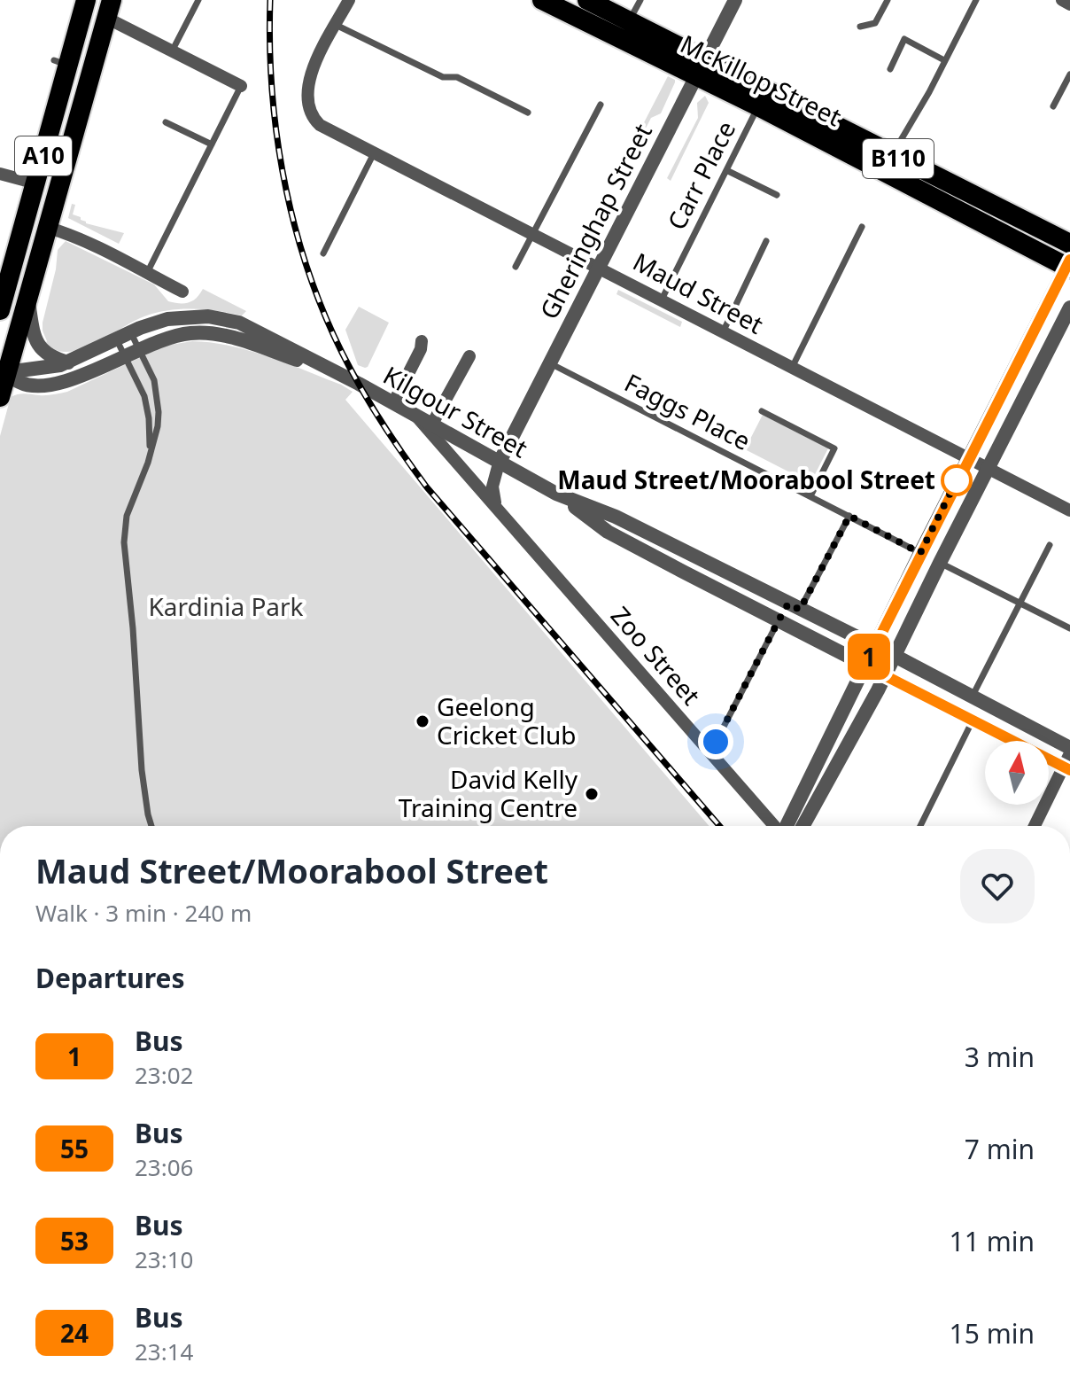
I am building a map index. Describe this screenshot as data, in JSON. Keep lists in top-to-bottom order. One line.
{"streets":{"highway":["McKillop Street","A10","B110"],"street":["Gheringhap Street","Maud Street","Kilgour Street","Zoo Street"],"lane":["Carr Place","Faggs Place"]},"crossings":[["McKillop Street","Carr Place"],["McKillop Street","Gheringhap Street"],["A10","Kilgour Street"],["Carr Place","Maud Street"],["Gheringhap Street","Maud Street"],["Gheringhap Street","Kilgour Street"],["Gheringhap Street","Faggs Place"],["Kilgour Street","Zoo Street"]],"parks":["Kardinia Park"],"places":["Maud Street/Moorabool Street","Geelong Cricket Club","David Kelly Training Centre"],"lines":["bus line 1"],"north":"top","page":{"on_map":"1","heading":[["Maud Street/Moorabool Street","Walk · 3 min · 240 m"],"Departures"],"list":[{"mark":"1","name":"Bus","note":"23:02","value":"3 min"},{"mark":"55","name":"Bus","note":"23:06","value":"7 min"},{"mark":"53","name":"Bus","note":"23:10","value":"11 min"},{"mark":"24","name":"Bus","note":"23:14","value":"15 min"}]}}
